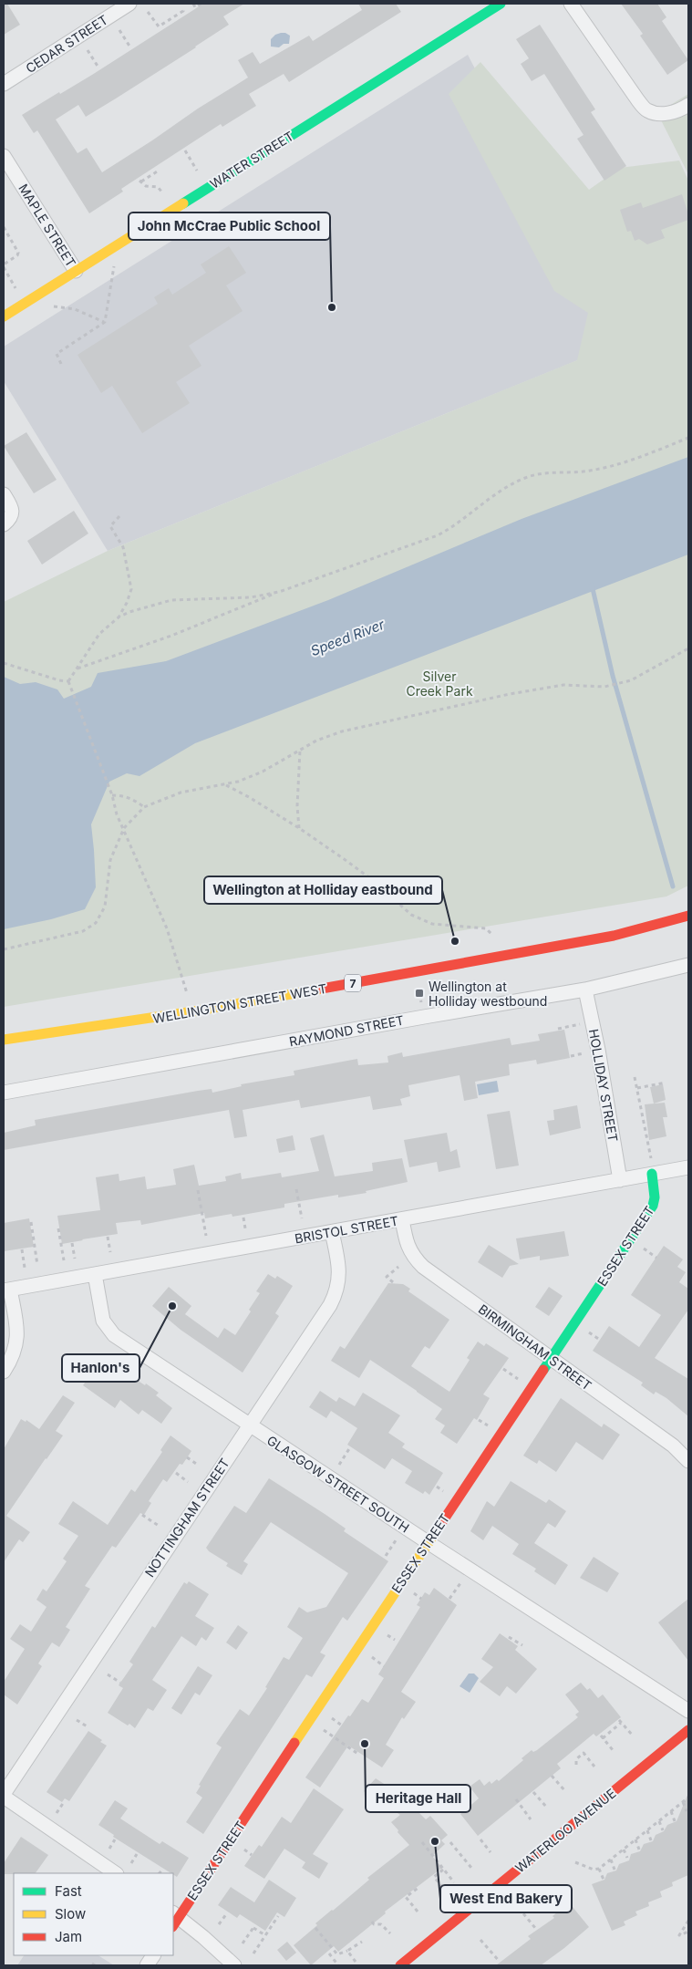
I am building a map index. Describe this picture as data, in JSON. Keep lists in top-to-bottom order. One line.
{"streets":{"street":["CEDAR STREET","WATER STREET","MAPLE STREET","7","WELLINGTON STREET WEST","RAYMOND STREET","HOLLIDAY STREET","BRISTOL STREET","ESSEX STREET","BIRMINGHAM STREET","GLASGOW STREET SOUTH","NOTTINGHAM STREET","WATERLOO AVENUE"]},"crossings":[["WATER STREET","MAPLE STREET"],["RAYMOND STREET","HOLLIDAY STREET"],["HOLLIDAY STREET","BRISTOL STREET"],["BRISTOL STREET","ESSEX STREET"],["BRISTOL STREET","BIRMINGHAM STREET"],["BRISTOL STREET","GLASGOW STREET SOUTH"],["BRISTOL STREET","NOTTINGHAM STREET"],["ESSEX STREET","BIRMINGHAM STREET"],["ESSEX STREET","GLASGOW STREET SOUTH"],["GLASGOW STREET SOUTH","NOTTINGHAM STREET"]],"water":["Speed River"],"parks":["Silver Creek Park"],"places":{"other":["John McCrae Public School","Wellington at Holliday eastbound","Hanlon's","Heritage Hall","West End Bakery"],"transit":["Wellington at Holliday westbound"]},"legend":["Fast","Slow","Jam"]}
